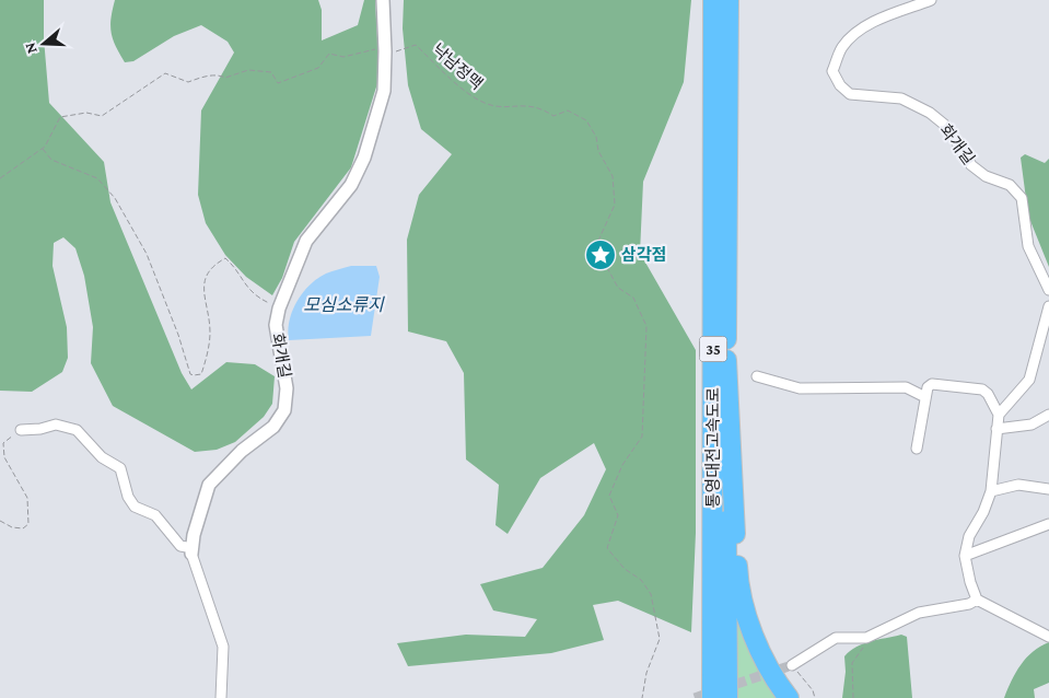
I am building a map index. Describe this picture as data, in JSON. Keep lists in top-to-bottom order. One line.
{"streets":{"highway":["35","통영대전고속도로"],"street":["화개길"],"path":["낙남정맥"]},"crossings":[["낙남정맥","화개길"]],"water":["모심소류지"],"places":{"place":["삼각점"]},"north":"left"}
